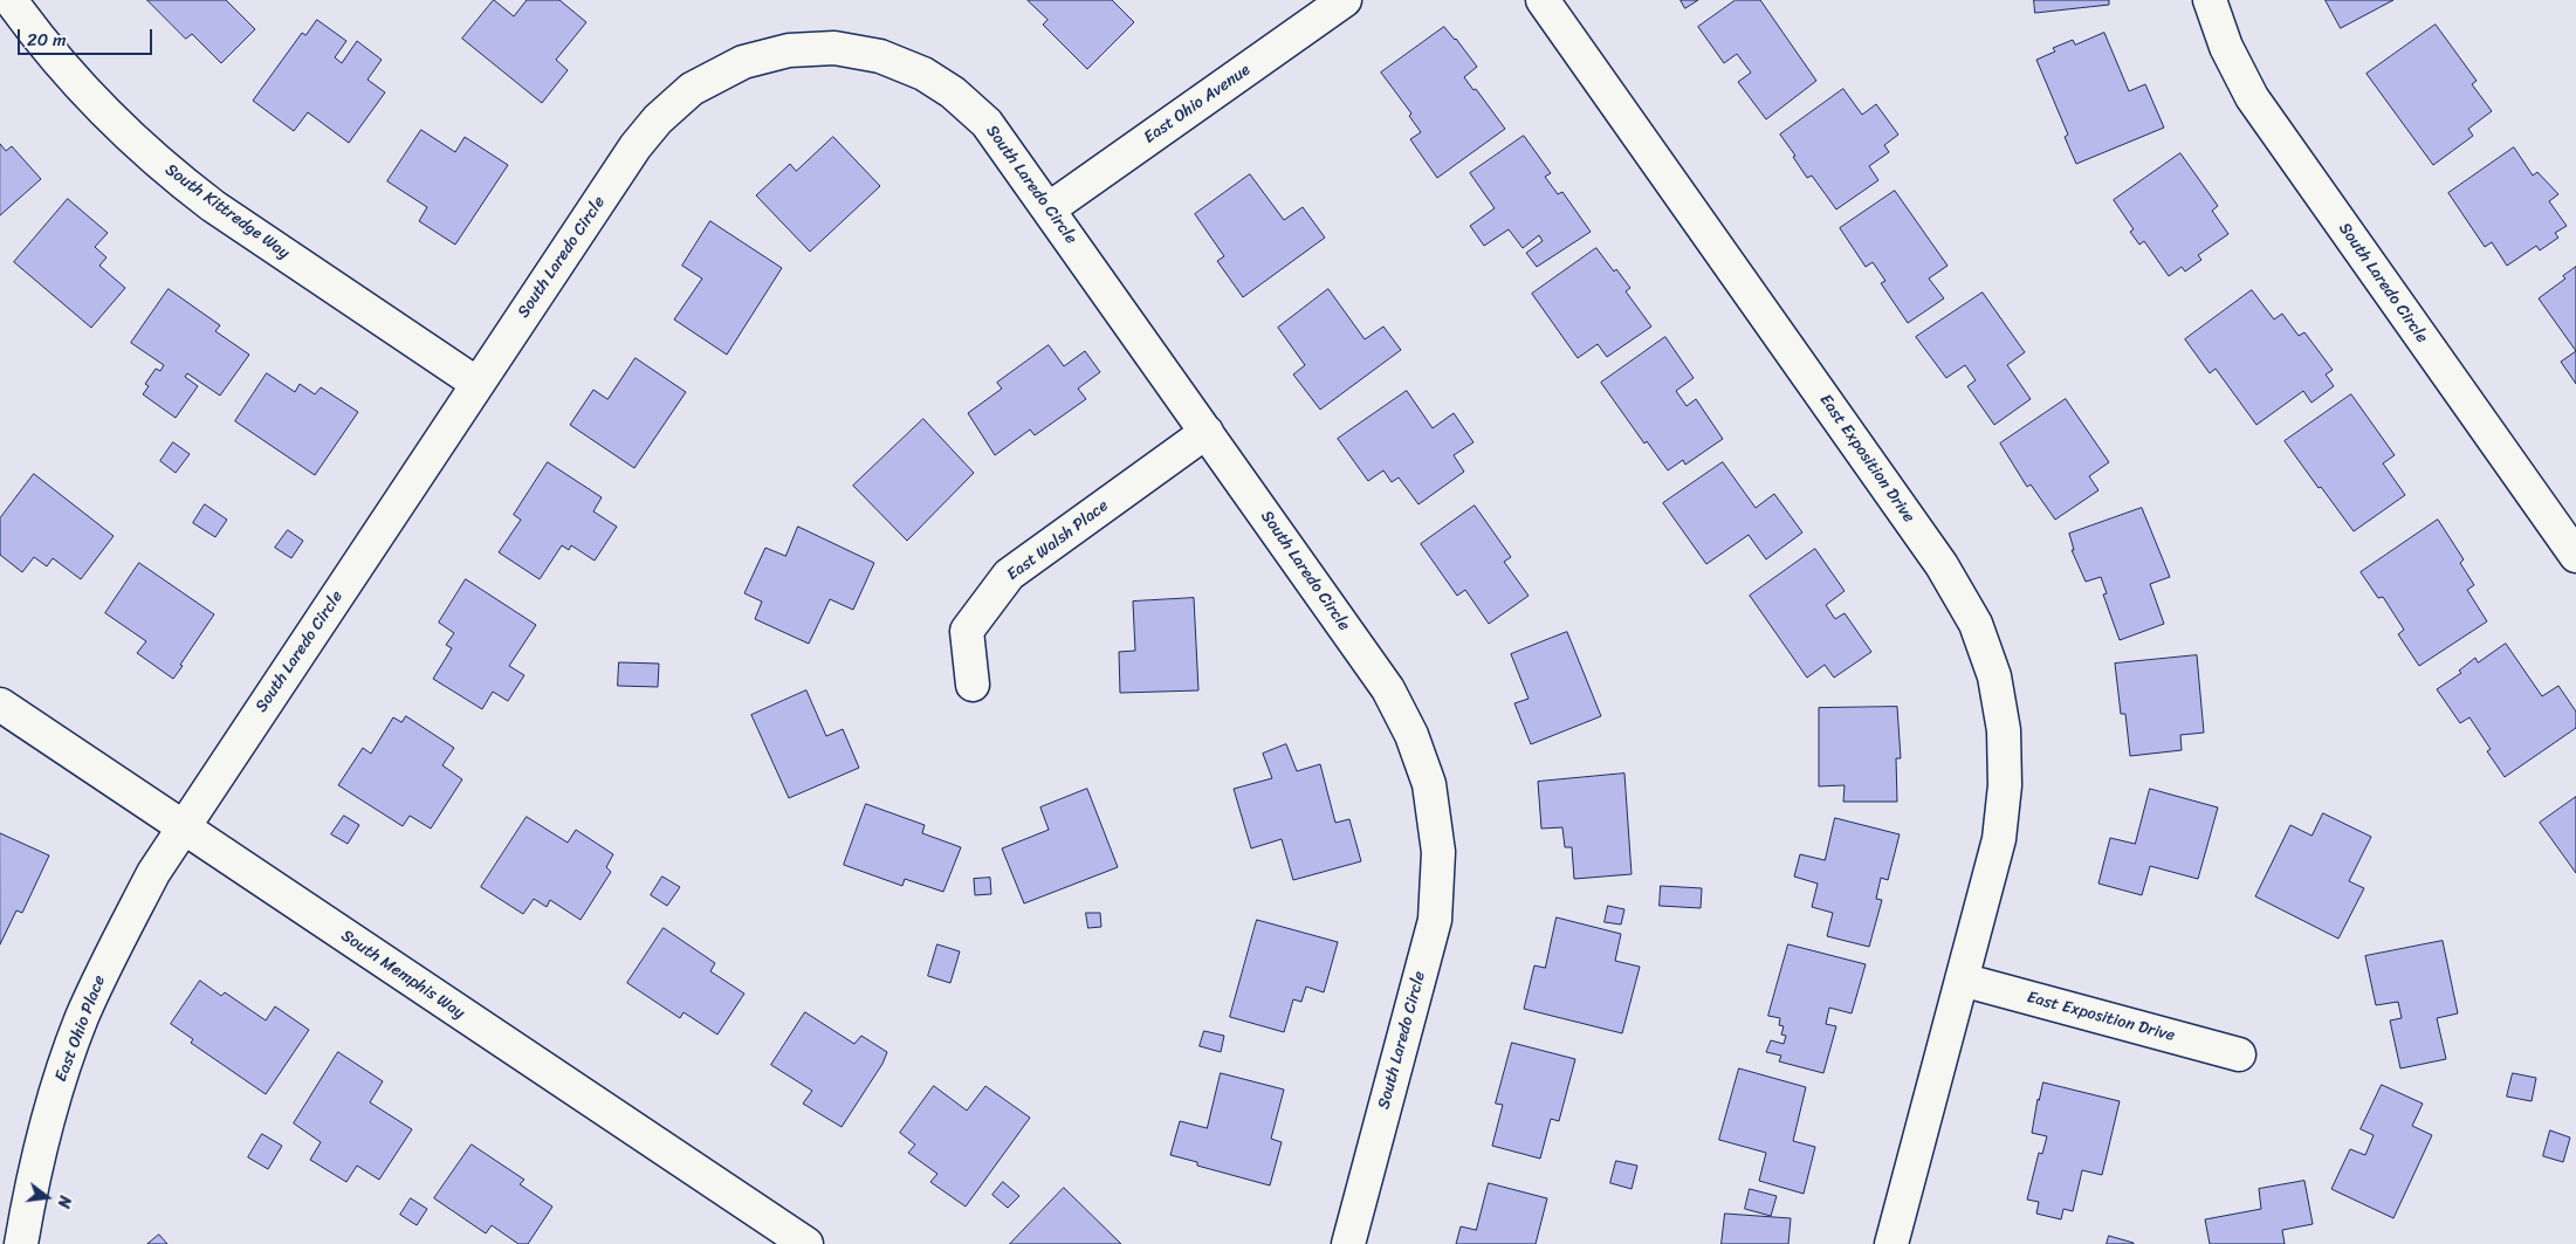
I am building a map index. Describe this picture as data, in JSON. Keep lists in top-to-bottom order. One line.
{"streets":{"street":["East Ohio Avenue","South Laredo Circle","South Kittredge Way","East Exposition Drive","East Walsh Place","South Memphis Way","East Ohio Place"]},"crossings":[["East Ohio Avenue","South Laredo Circle"],["South Laredo Circle","South Kittredge Way"],["South Laredo Circle","East Walsh Place"],["South Laredo Circle","South Memphis Way"],["South Laredo Circle","East Ohio Place"],["South Memphis Way","East Ohio Place"]],"scale_bar":"20 m","north":"right"}
